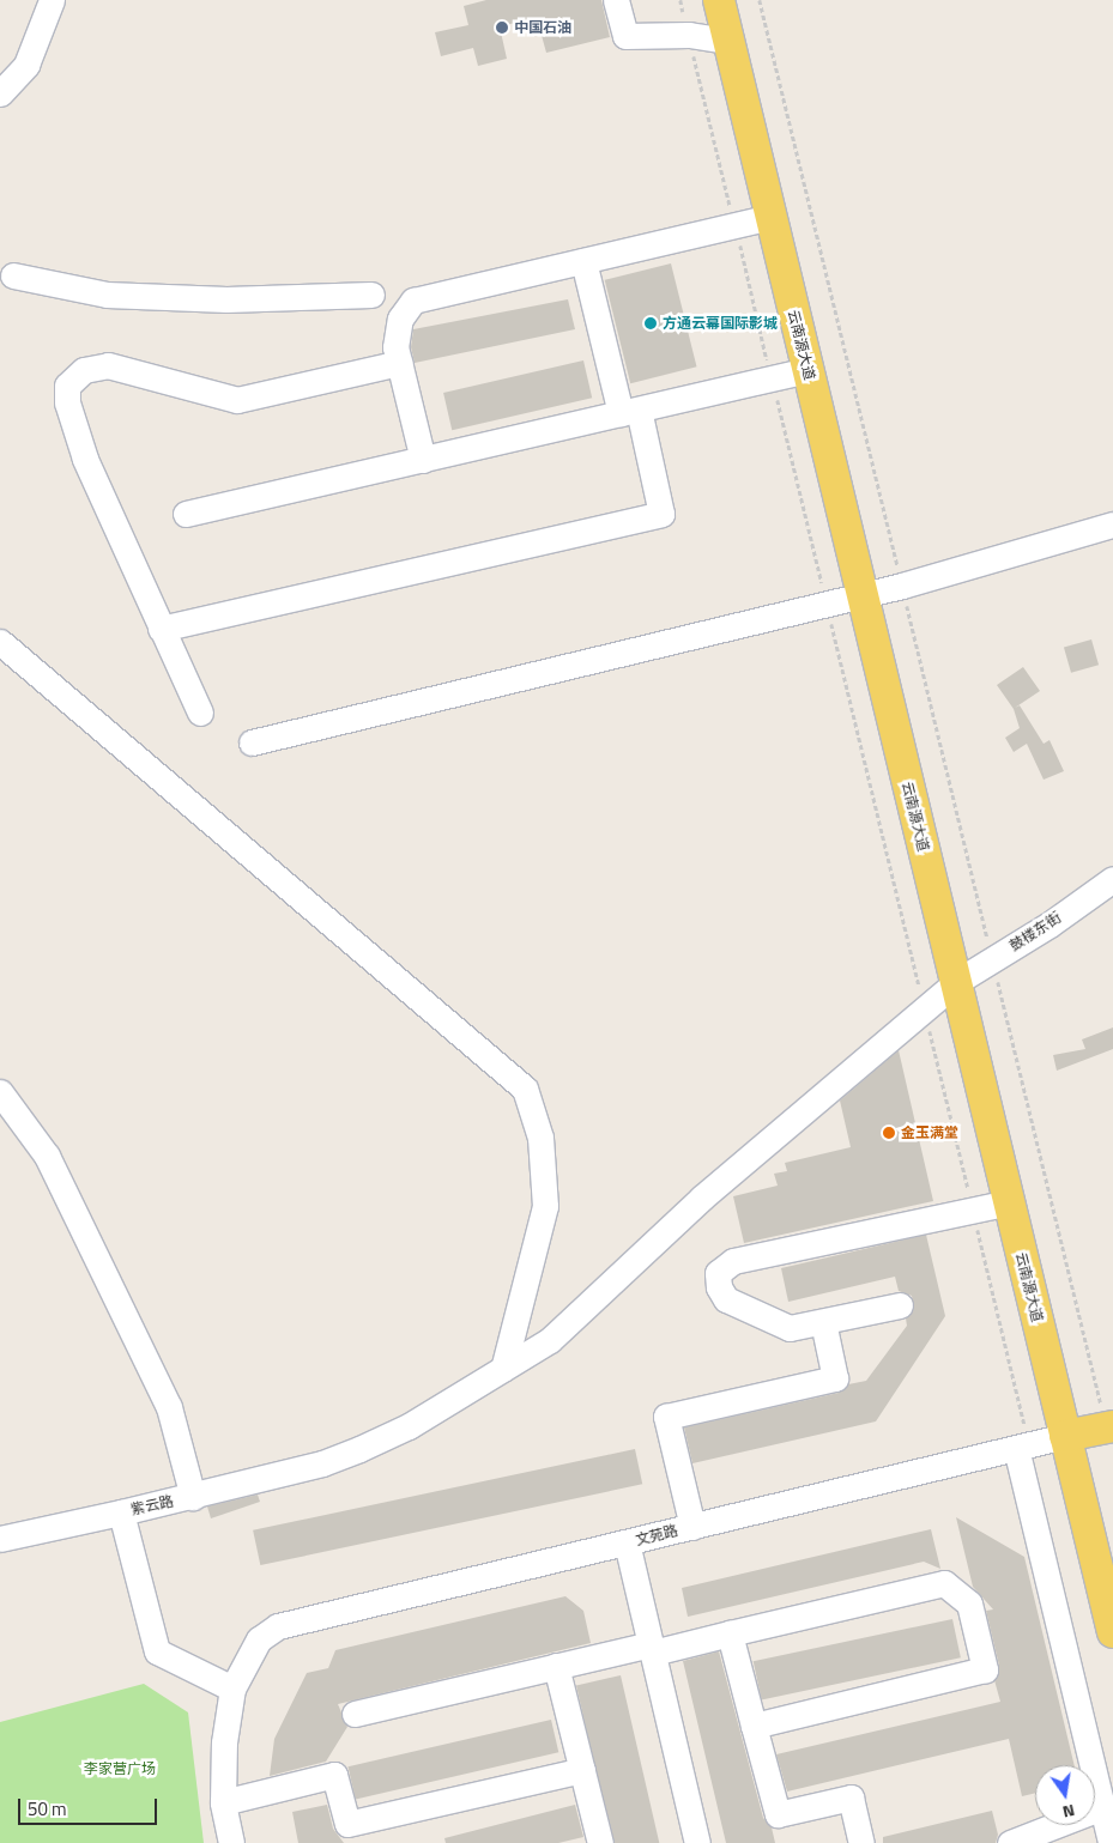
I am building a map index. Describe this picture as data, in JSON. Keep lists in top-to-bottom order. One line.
{"streets":{"main road":["云南源大道","文苑路"],"street":["鼓楼东街","紫云路"]},"crossings":[["云南源大道","鼓楼东街"],["云南源大道","文苑路"],["鼓楼东街","紫云路"],["紫云路","文苑路"]],"parks":["李家营广场"],"places":["中国石油","方通云幕国际影城","金玉满堂"],"scale_bar":"50 m","north":"bottom"}
